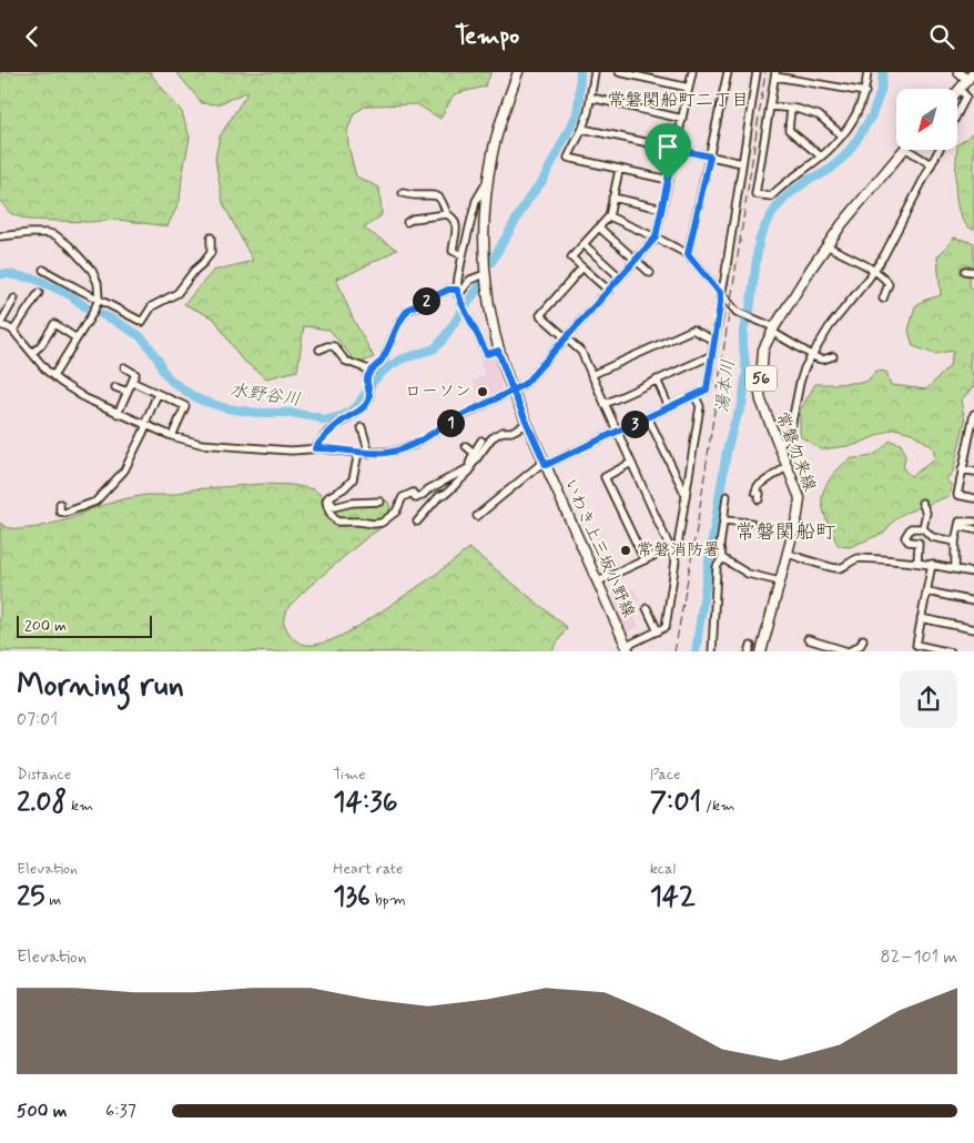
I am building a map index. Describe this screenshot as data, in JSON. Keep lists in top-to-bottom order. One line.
{"streets":{"main road":["56","常磐勿来線","いわき上三坂小野線"]},"districts":["常磐関船町二丁目","常磐関船町"],"water":["湯本川","水野谷川"],"places":["ローソン","常磐消防署"],"scale_bar":"200 m","north":"bottom left","page":{"header":"Tempo","pins":["2","1","3"],"scale":"200 m","heading":["Morning run","07:01"],"stats":[["Distance","2.08 km"],["Time","14:36"],["Pace","7:01 /km"],["Elevation","25 m"],["Heart rate","136 bpm"],["kcal","142"]],"chart":["Elevation","82–101 m"],"list":[{"name":"500 m","note":"6:37"}]}}
